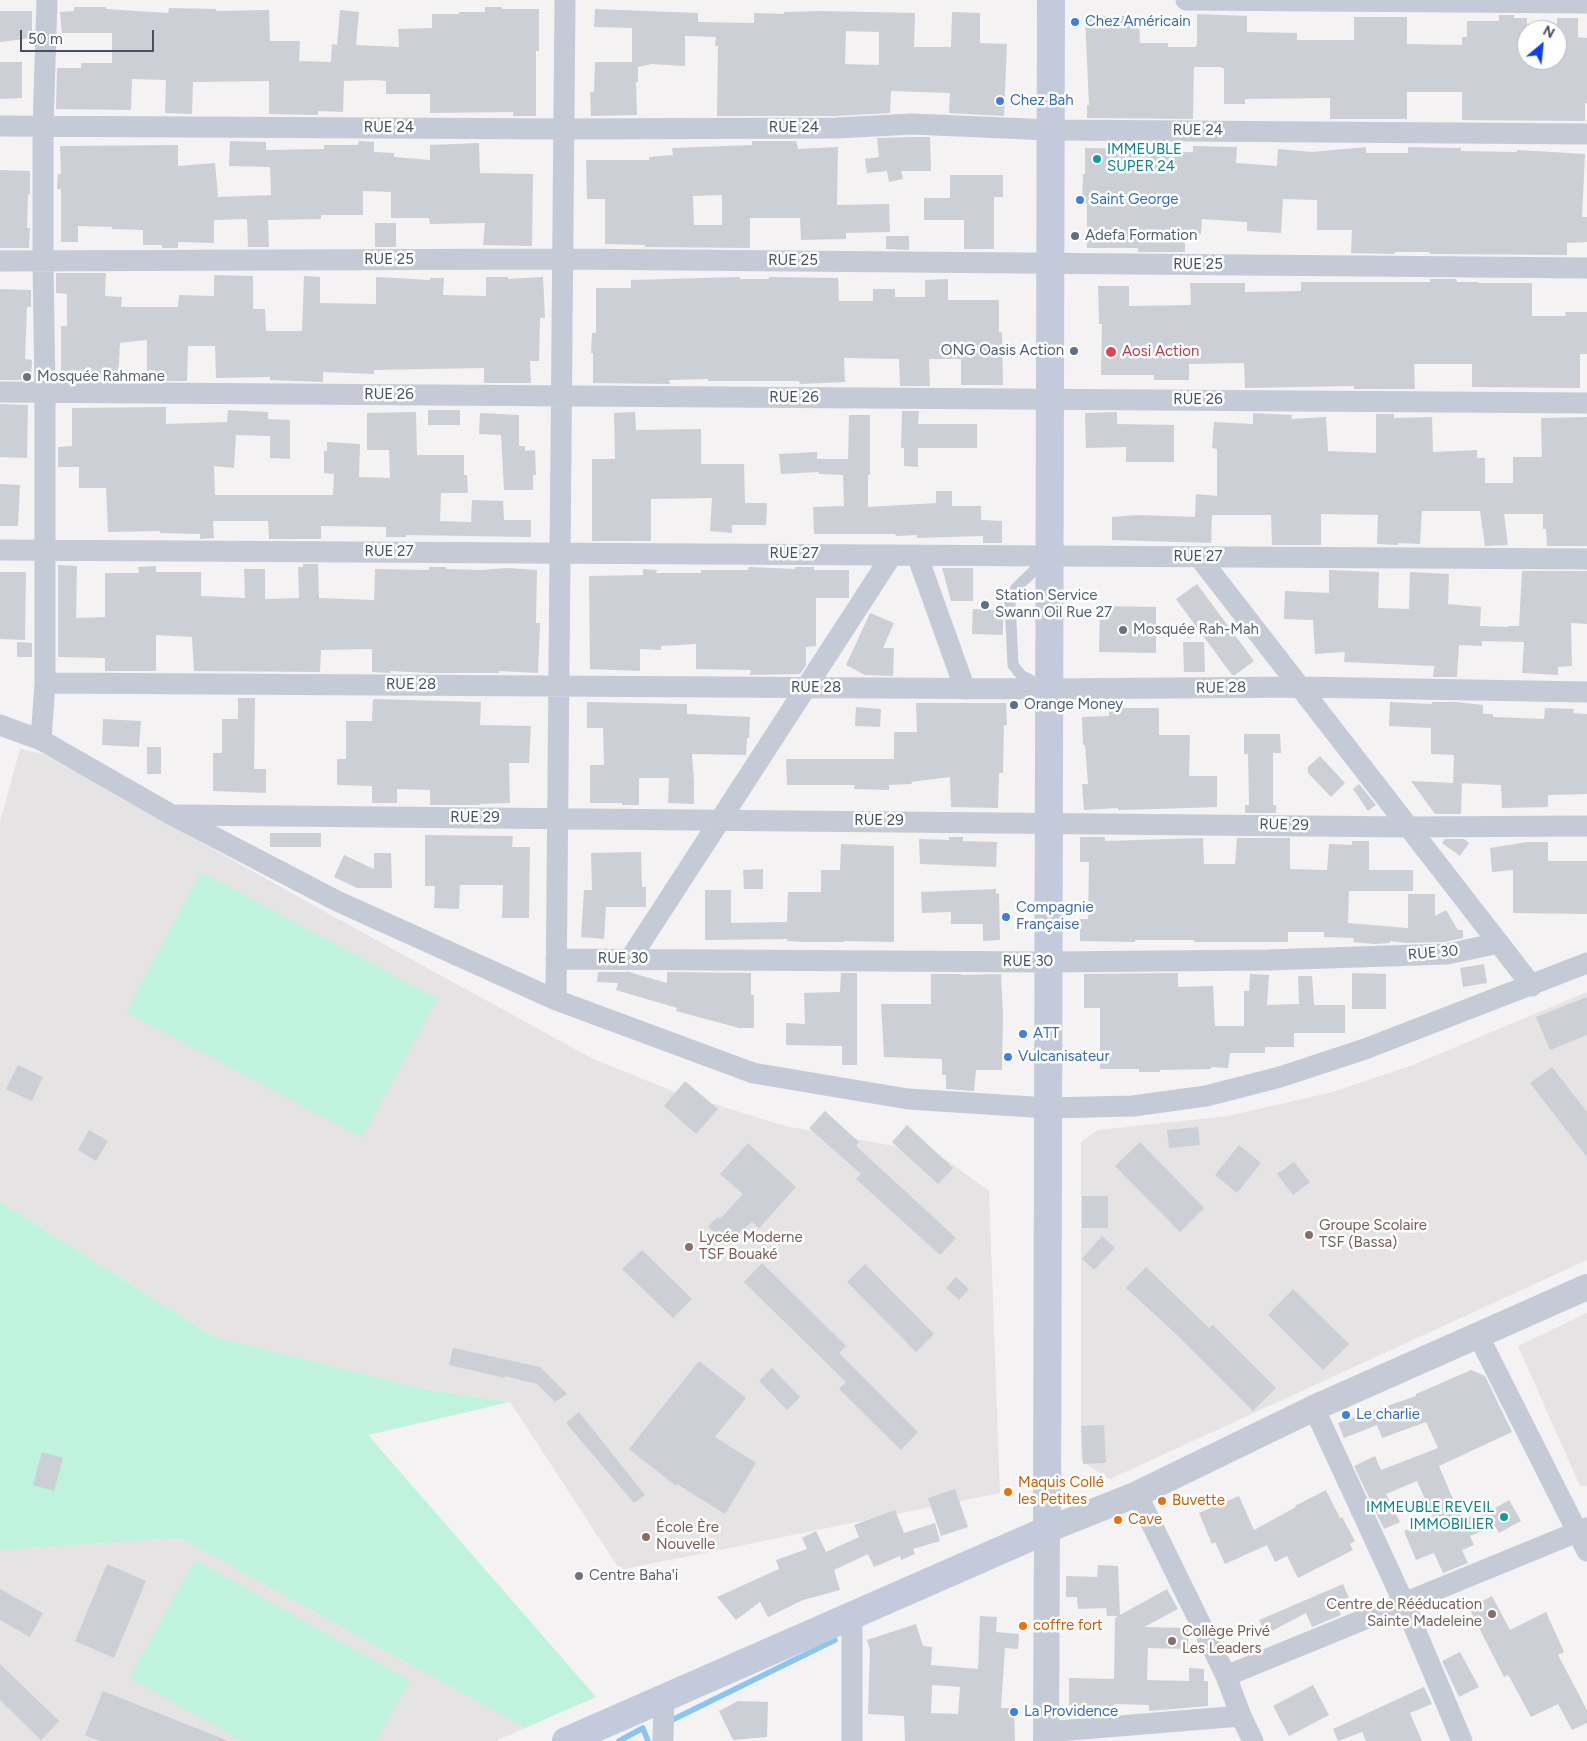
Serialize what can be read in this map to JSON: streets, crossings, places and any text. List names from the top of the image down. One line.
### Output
{"streets":{"street":["RUE 24","RUE 25","RUE 26","RUE 27","RUE 28","RUE 29","RUE 30"]},"places":["Chez Américain","Chez Bah","IMMEUBLE SUPER 24","Saint George","Adefa Formation","ONG Oasis Action","Aosi Action","Mosquée Rahmane","Station Service Swann Oil Rue 27","Mosquée Rah-Mah","Orange Money","Compagnie Française","ATT","Vulcanisateur","Groupe Scolaire TSF (Bassa)","Lycée Moderne TSF Bouaké","Le charlie","Maquis Collé les Petites","Buvette","IMMEUBLE REVEIL IMMOBILIER","Cave","École Ère Nouvelle","Centre Baha'i","Centre de Rééducation Sainte Madeleine","coffre fort","Collège Privé Les Leaders","La Providence"],"scale_bar":"50 m","north":"top right"}
